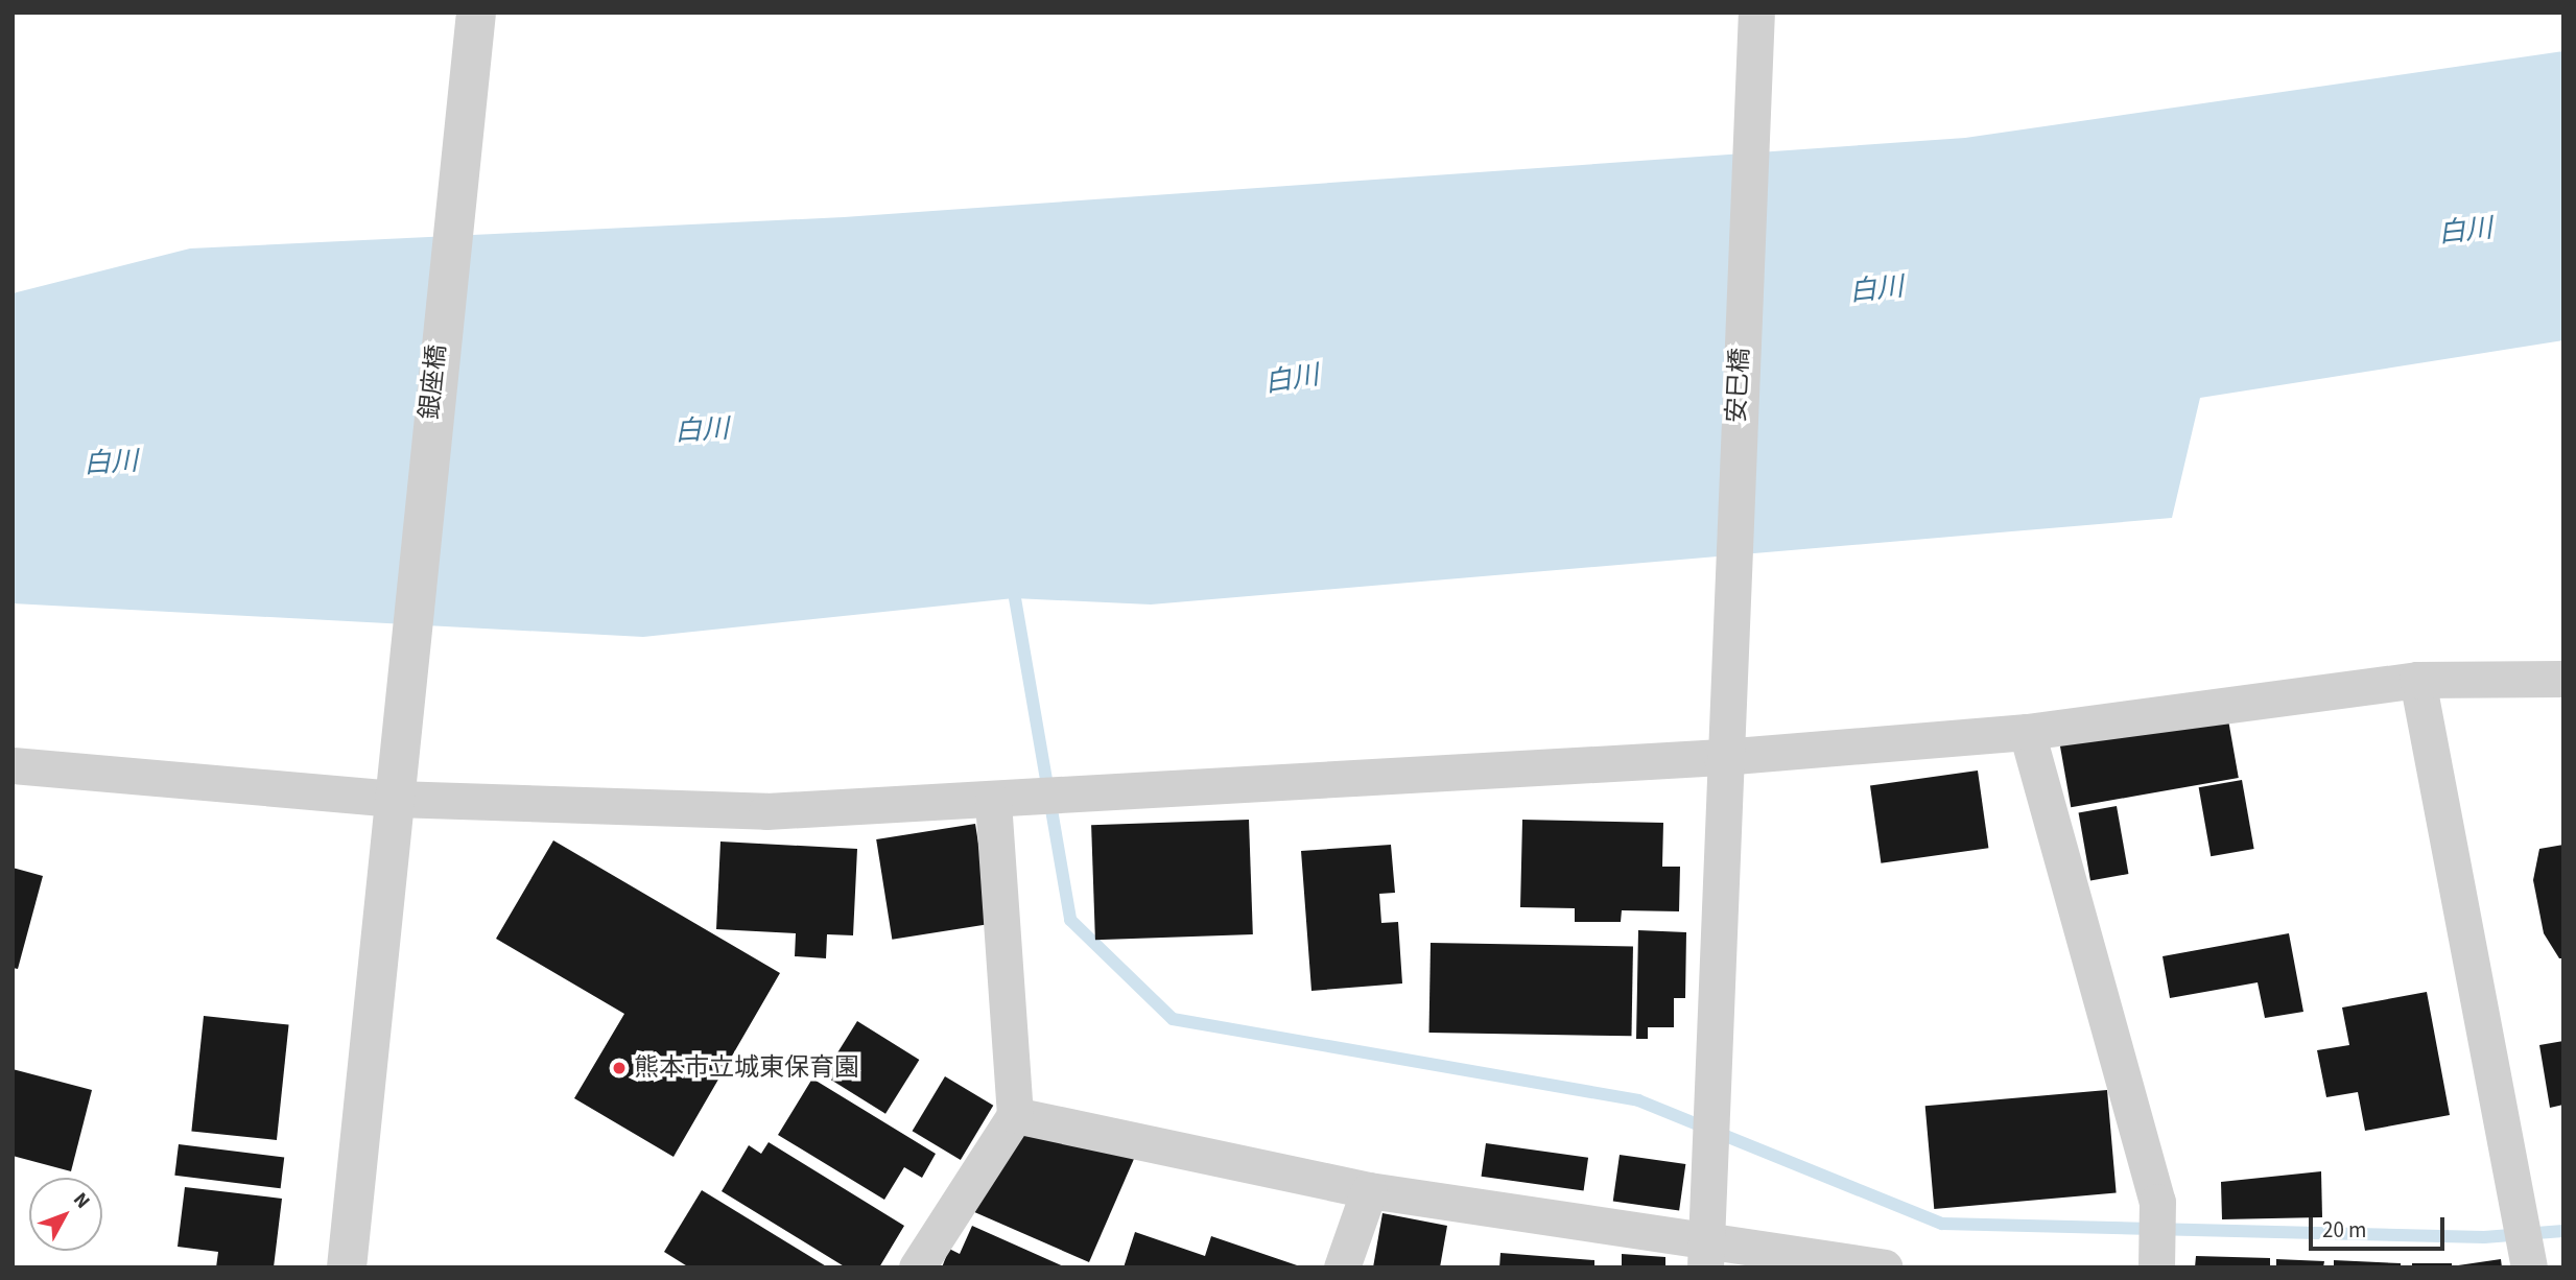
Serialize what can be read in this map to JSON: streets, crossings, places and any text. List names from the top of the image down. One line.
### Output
{"streets":{"street":["銀座橋","安巳橋"]},"water":["白川"],"places":["熊本市立城東保育園"],"scale_bar":"20 m","north":"top right"}
